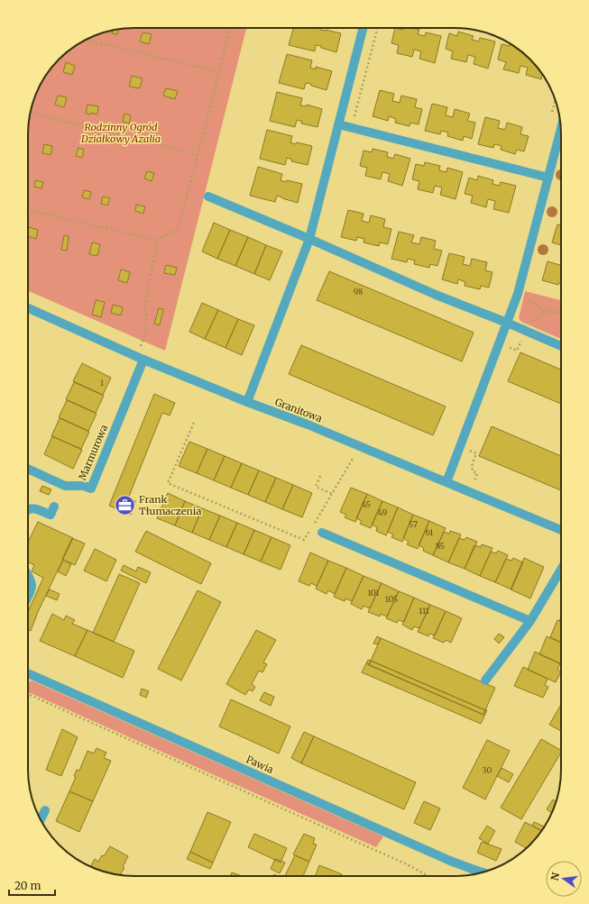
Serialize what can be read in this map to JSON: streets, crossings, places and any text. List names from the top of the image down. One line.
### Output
{"streets":{"street":["Granitowa","Marmurowa","Pawia"]},"crossings":[["Granitowa","Marmurowa"]],"parks":["Rodzinny Ogród Działkowy Azalia"],"places":{"office":["Frank Tłumaczenia"]},"house_numbers":["98","1","45","49","57","61","85","101","105","111","30"],"scale_bar":"20 m","north":"left"}
